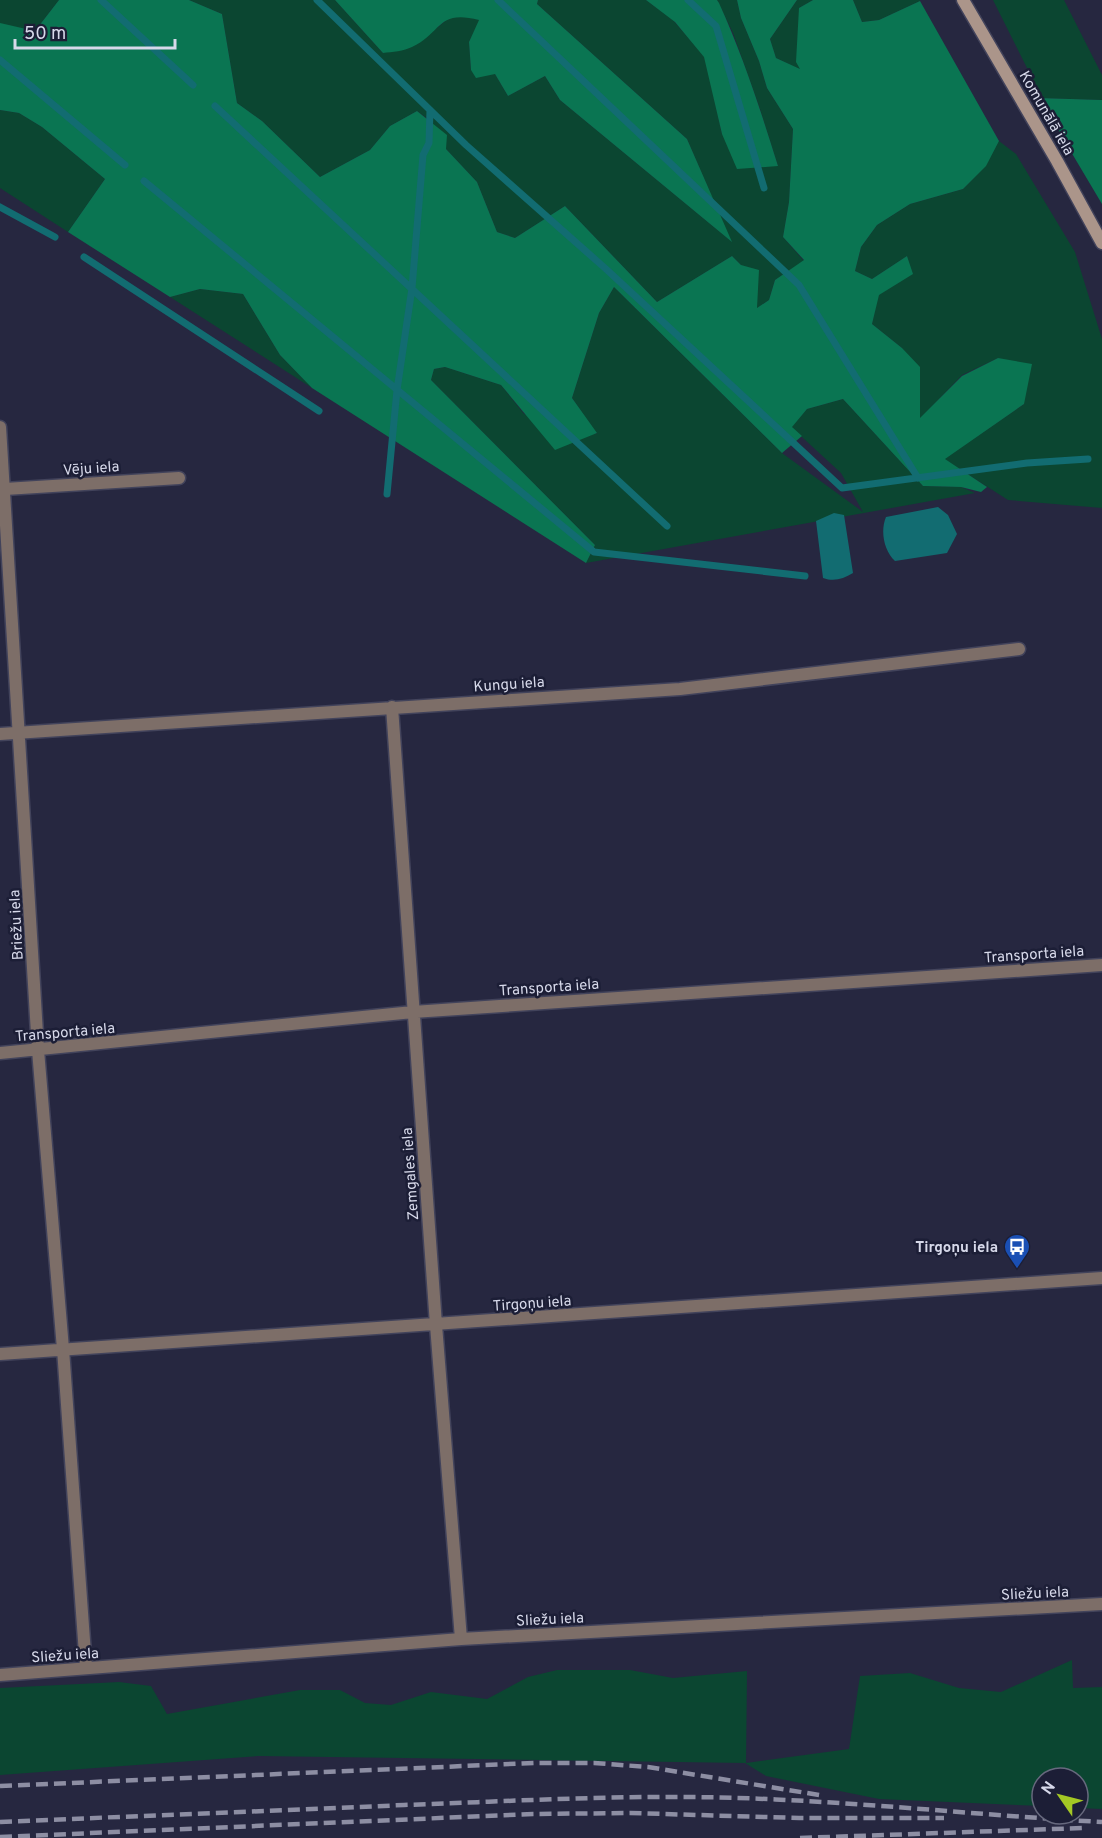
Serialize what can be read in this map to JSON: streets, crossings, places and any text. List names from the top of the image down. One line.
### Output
{"streets":{"street":["Komunālā iela","Vēju iela","Kungu iela","Briežu iela","Transporta iela","Zemgales iela","Tirgoņu iela","Sliežu iela"]},"crossings":[["Vēju iela","Briežu iela"],["Kungu iela","Briežu iela"],["Kungu iela","Zemgales iela"],["Briežu iela","Transporta iela"],["Briežu iela","Tirgoņu iela"],["Briežu iela","Sliežu iela"],["Transporta iela","Zemgales iela"],["Zemgales iela","Tirgoņu iela"],["Zemgales iela","Sliežu iela"]],"places":{"bus stop":["Tirgoņu iela"]},"scale_bar":"50 m","north":"top left"}
